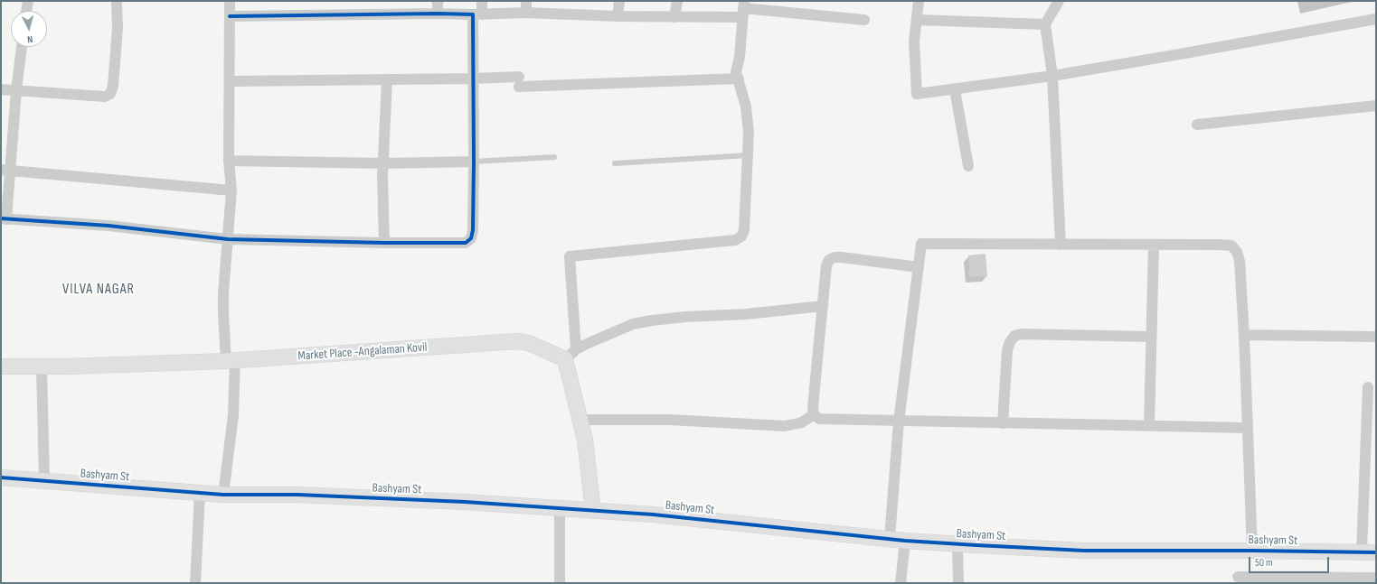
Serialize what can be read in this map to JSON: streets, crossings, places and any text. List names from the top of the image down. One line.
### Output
{"streets":{"street":["Market Place -Angalaman Kovil","Bashyam St"]},"districts":["VILVA NAGAR"],"scale_bar":"50 m","north":"bottom"}
